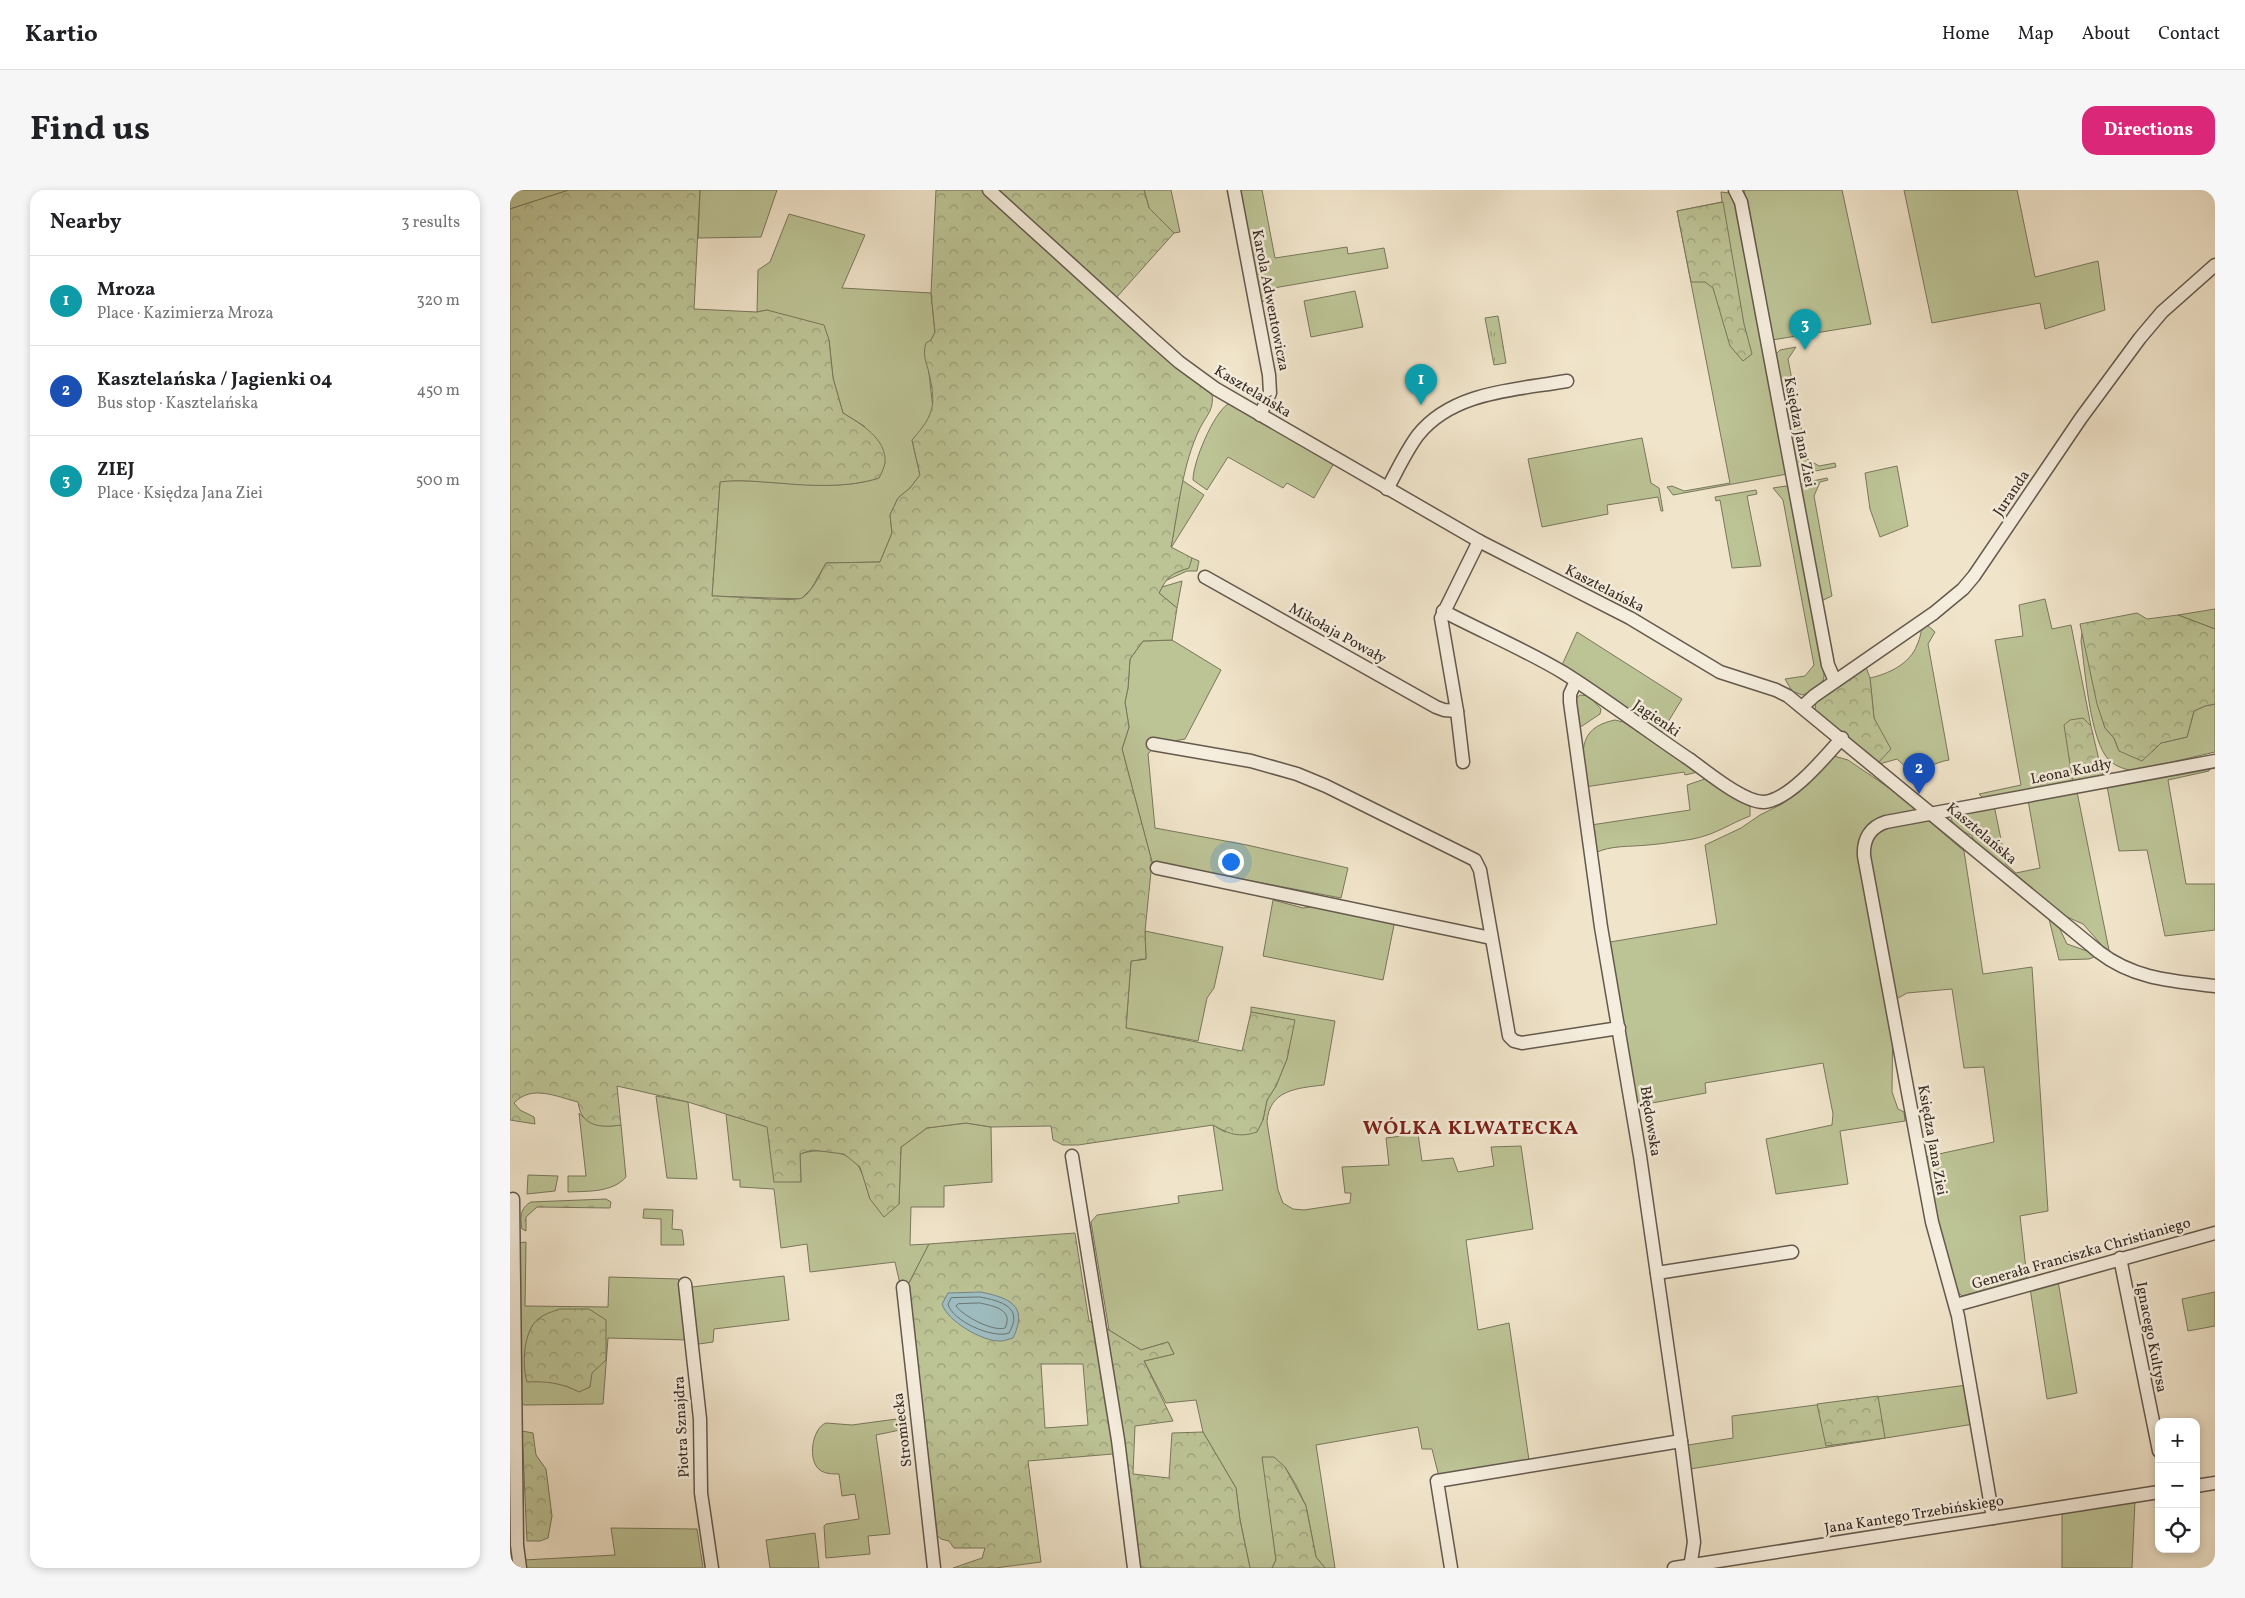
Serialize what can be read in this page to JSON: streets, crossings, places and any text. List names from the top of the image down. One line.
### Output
{"streets":{"street":["Karola Adwentowicza","Kasztelańska","Księdza Jana Ziei","Juranda","Mikołaja Powały","Jagienki","Leona Kudły","Błędowska","Generała Franciszka Christianiego","Ignacego Kultysa","Piotra Sznajdra","Stromiecka","Jana Kantego Trzebińskiego"]},"crossings":[["Karola Adwentowicza","Kasztelańska"],["Kasztelańska","Księdza Jana Ziei"],["Kasztelańska","Juranda"],["Kasztelańska","Jagienki"],["Kasztelańska","Leona Kudły"],["Księdza Jana Ziei","Juranda"],["Księdza Jana Ziei","Leona Kudły"],["Księdza Jana Ziei","Generała Franciszka Christianiego"],["Księdza Jana Ziei","Jana Kantego Trzebińskiego"],["Jagienki","Błędowska"],["Błędowska","Jana Kantego Trzebińskiego"],["Generała Franciszka Christianiego","Ignacego Kultysa"]],"districts":["WÓLKA KLWATECKA"],"page":{"header":"Kartio","nav":["Home","Map","About","Contact"],"title":"Find us","buttons":"Directions","heading":["Nearby","3 results"],"list":[{"mark":"1","name":"Mroza","note":"Place · Kazimierza Mroza","value":"320 m"},{"mark":"2","name":"Kasztelańska / Jagienki 04","note":"Bus stop · Kasztelańska","value":"450 m"},{"mark":"3","name":"ZIEJ","note":"Place · Księdza Jana Ziei","value":"500 m"}],"pins":["3","1","2"],"map_buttons":["+","−"]}}
